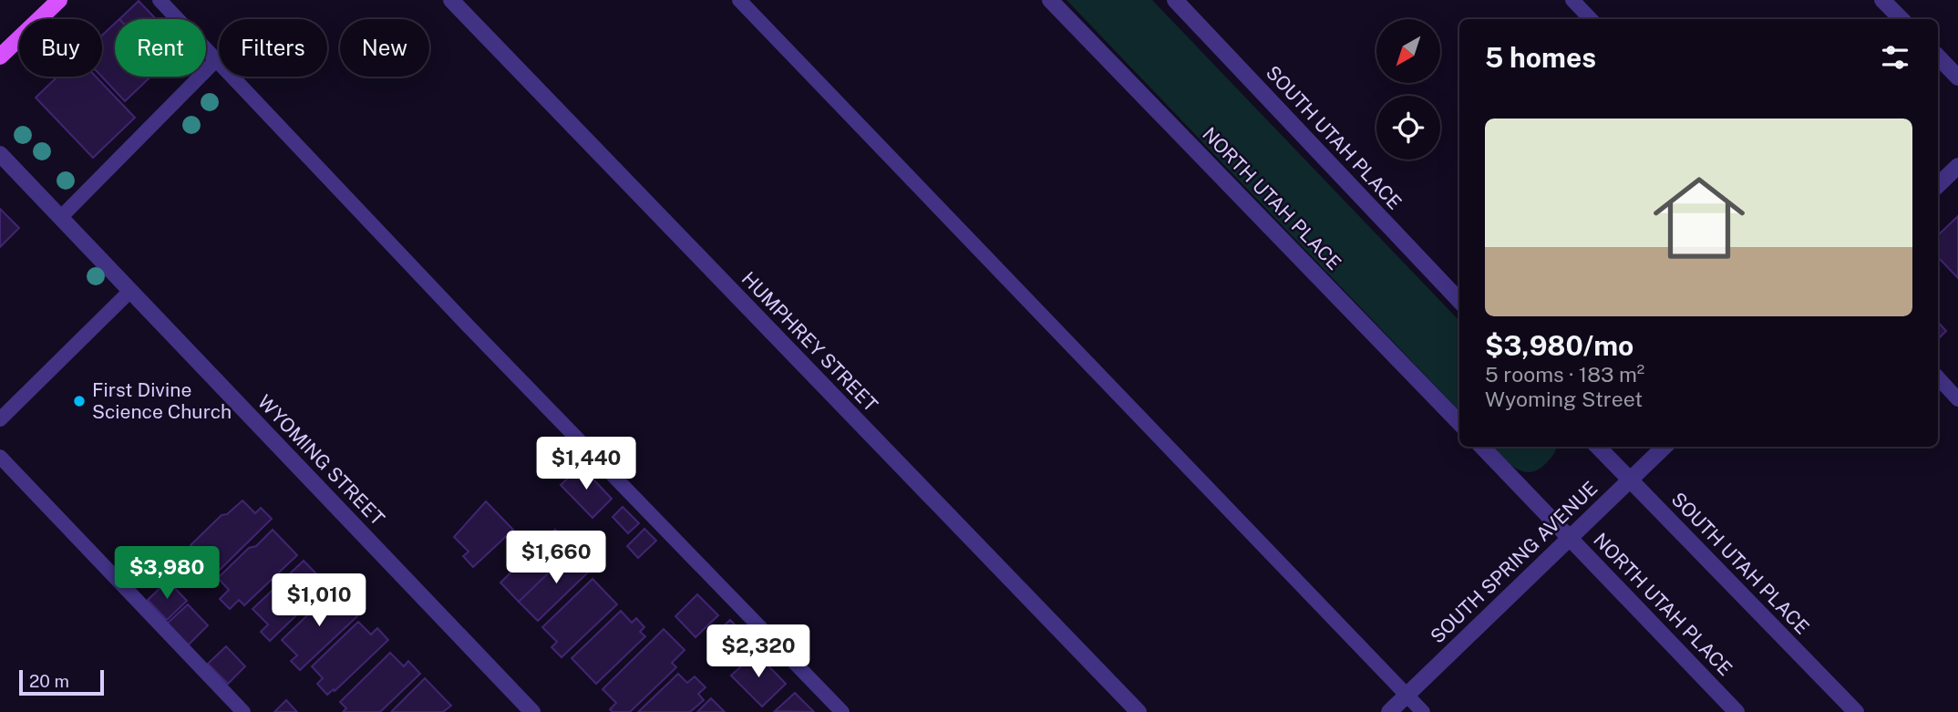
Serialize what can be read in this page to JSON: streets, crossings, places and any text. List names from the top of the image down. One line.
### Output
{"streets":{"street":["SOUTH UTAH PLACE","NORTH UTAH PLACE","HUMPHREY STREET","WYOMING STREET","SOUTH SPRING AVENUE"]},"crossings":[["SOUTH UTAH PLACE","SOUTH SPRING AVENUE"],["NORTH UTAH PLACE","SOUTH SPRING AVENUE"]],"places":["First Divine Science Church"],"scale_bar":"20 m","north":"bottom left","page":{"chip":["Buy","Rent","Filters","New"],"heading":"5 homes","list":[{"name":"$3,980/mo","note":"5 rooms · 183 m² · Wyoming Street"}],"price":["$1,440","$1,660","$3,980","$1,010","$2,320"],"scale":"20 m"}}
